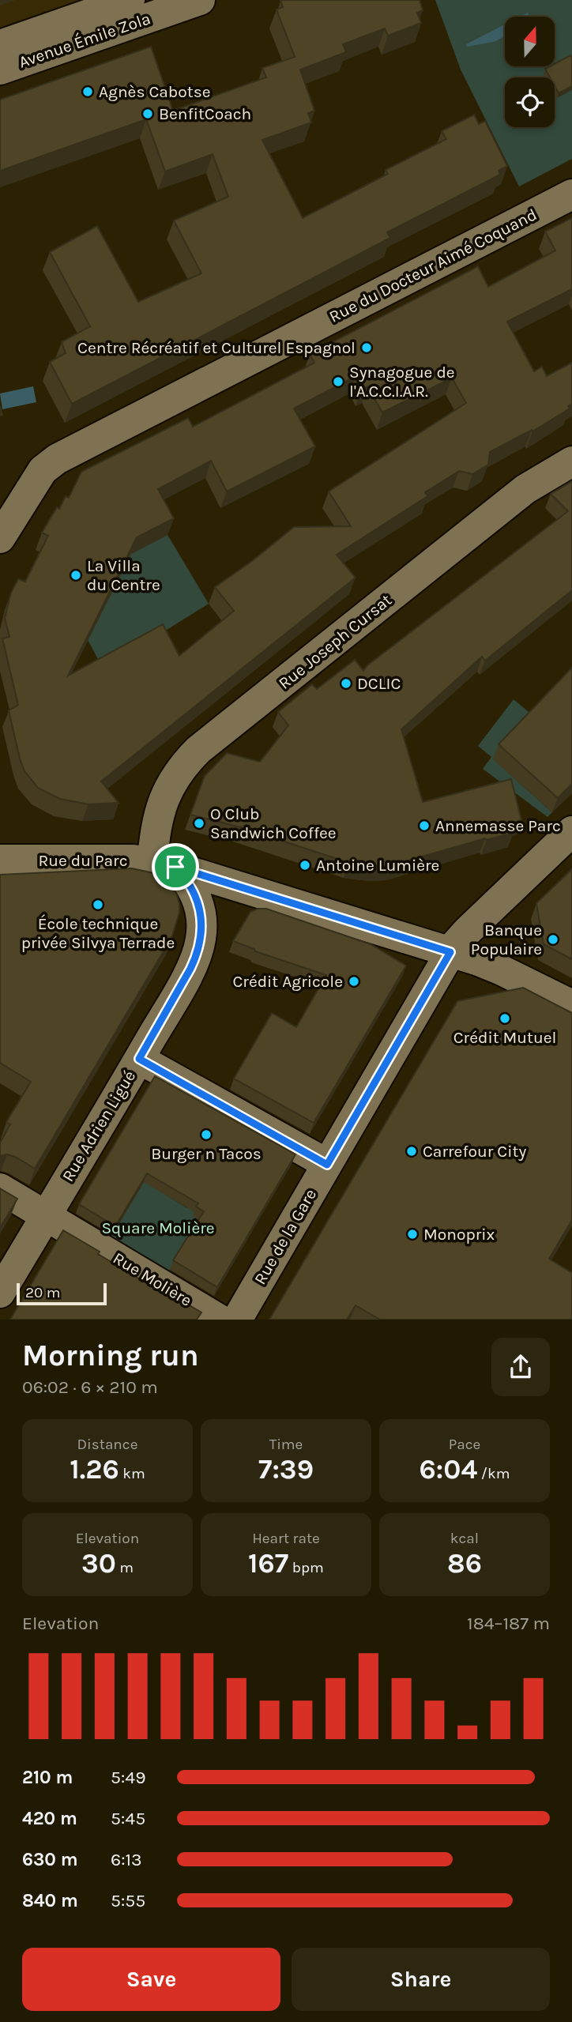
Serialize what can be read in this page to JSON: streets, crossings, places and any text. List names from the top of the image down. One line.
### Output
{"streets":{"street":["Avenue Émile Zola","Rue du Docteur Aimé Coquand","Rue Joseph Cursat","Rue du Parc","Rue Adrien Ligué","Rue de la Gare","Rue Molière"]},"crossings":[["Rue Joseph Cursat","Rue du Parc"],["Rue Joseph Cursat","Rue Adrien Ligué"],["Rue du Parc","Rue Adrien Ligué"],["Rue du Parc","Rue de la Gare"],["Rue Adrien Ligué","Rue Molière"]],"parks":["Square Molière"],"places":["Agnès Cabotse","BenfitCoach","Centre Récréatif et Culturel Espagnol","Synagogue de l'A.C.C.I.A.R.","La Villa du Centre","DCLIC","O Club Sandwich Coffee","Annemasse Parc","Antoine Lumière","École technique privée Silvya Terrade","Banque Populaire","Crédit Agricole","Crédit Mutuel","Burger n Tacos","Carrefour City","Monoprix"],"scale_bar":"20 m","north":"top","page":{"scale":"20 m","heading":["Morning run","06:02 · 6 × 210 m"],"stats":[["Distance","1.26 km"],["Time","7:39"],["Pace","6:04 /km"],["Elevation","30 m"],["Heart rate","167 bpm"],["kcal","86"]],"chart":["Elevation","184–187 m"],"list":[{"name":"210 m","note":"5:49"},{"name":"420 m","note":"5:45"},{"name":"630 m","note":"6:13"},{"name":"840 m","note":"5:55"}],"buttons":["Save","Share"]}}
